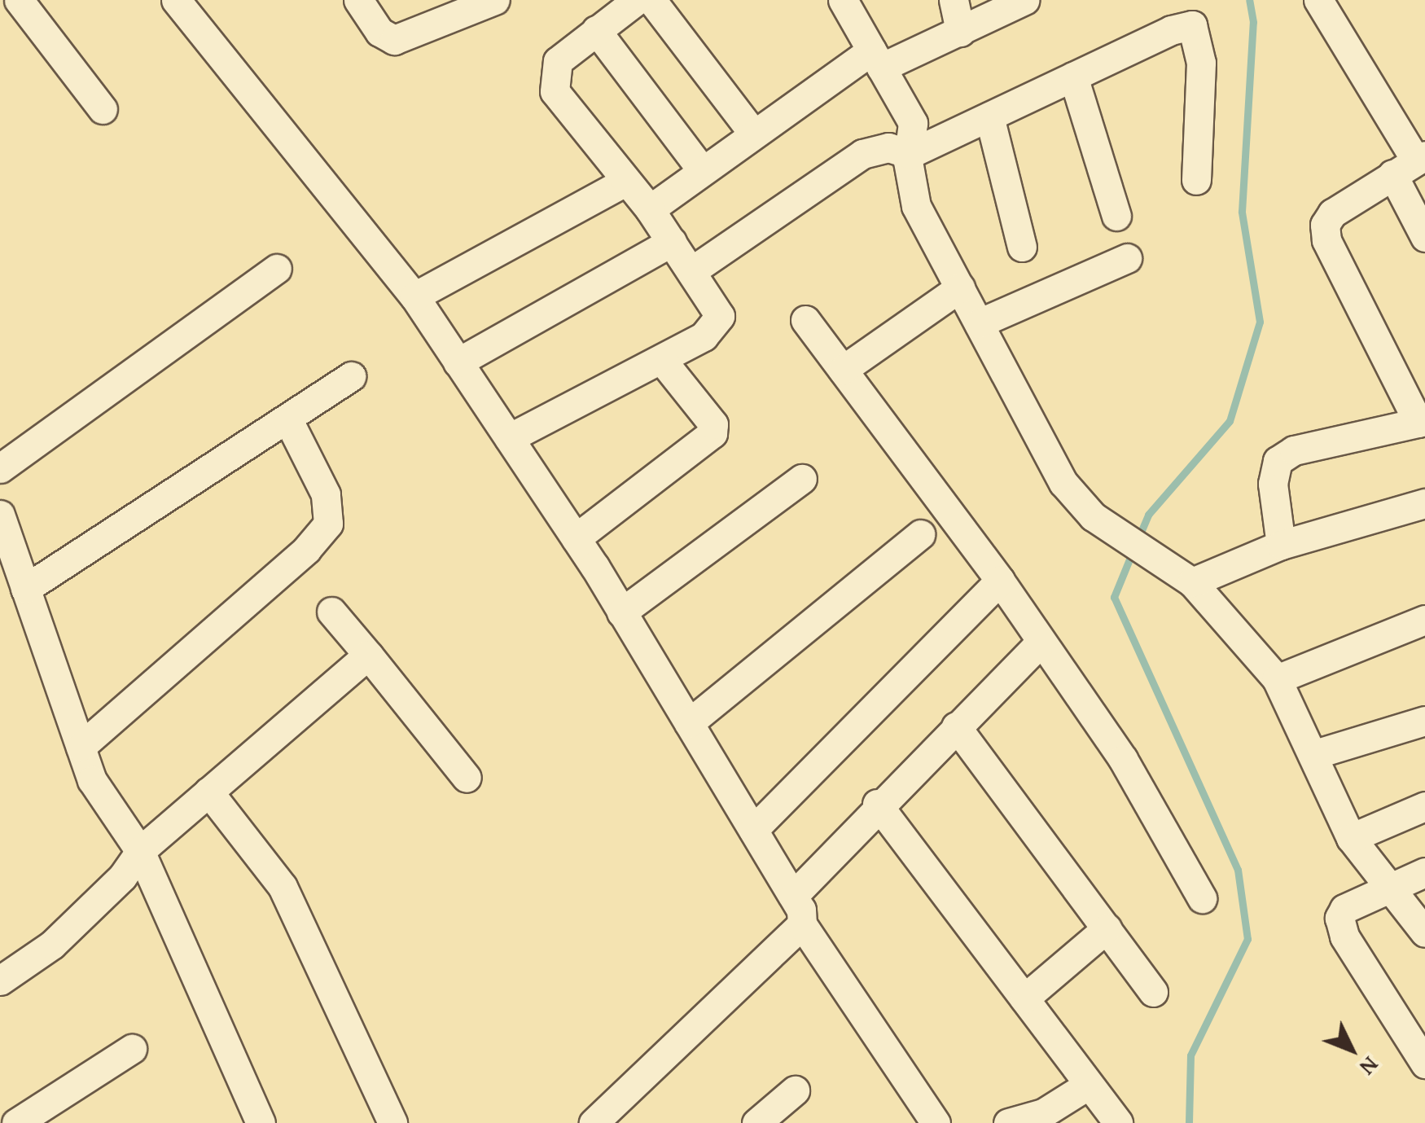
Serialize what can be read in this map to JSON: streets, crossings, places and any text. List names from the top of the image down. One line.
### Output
{"north":"bottom right"}
